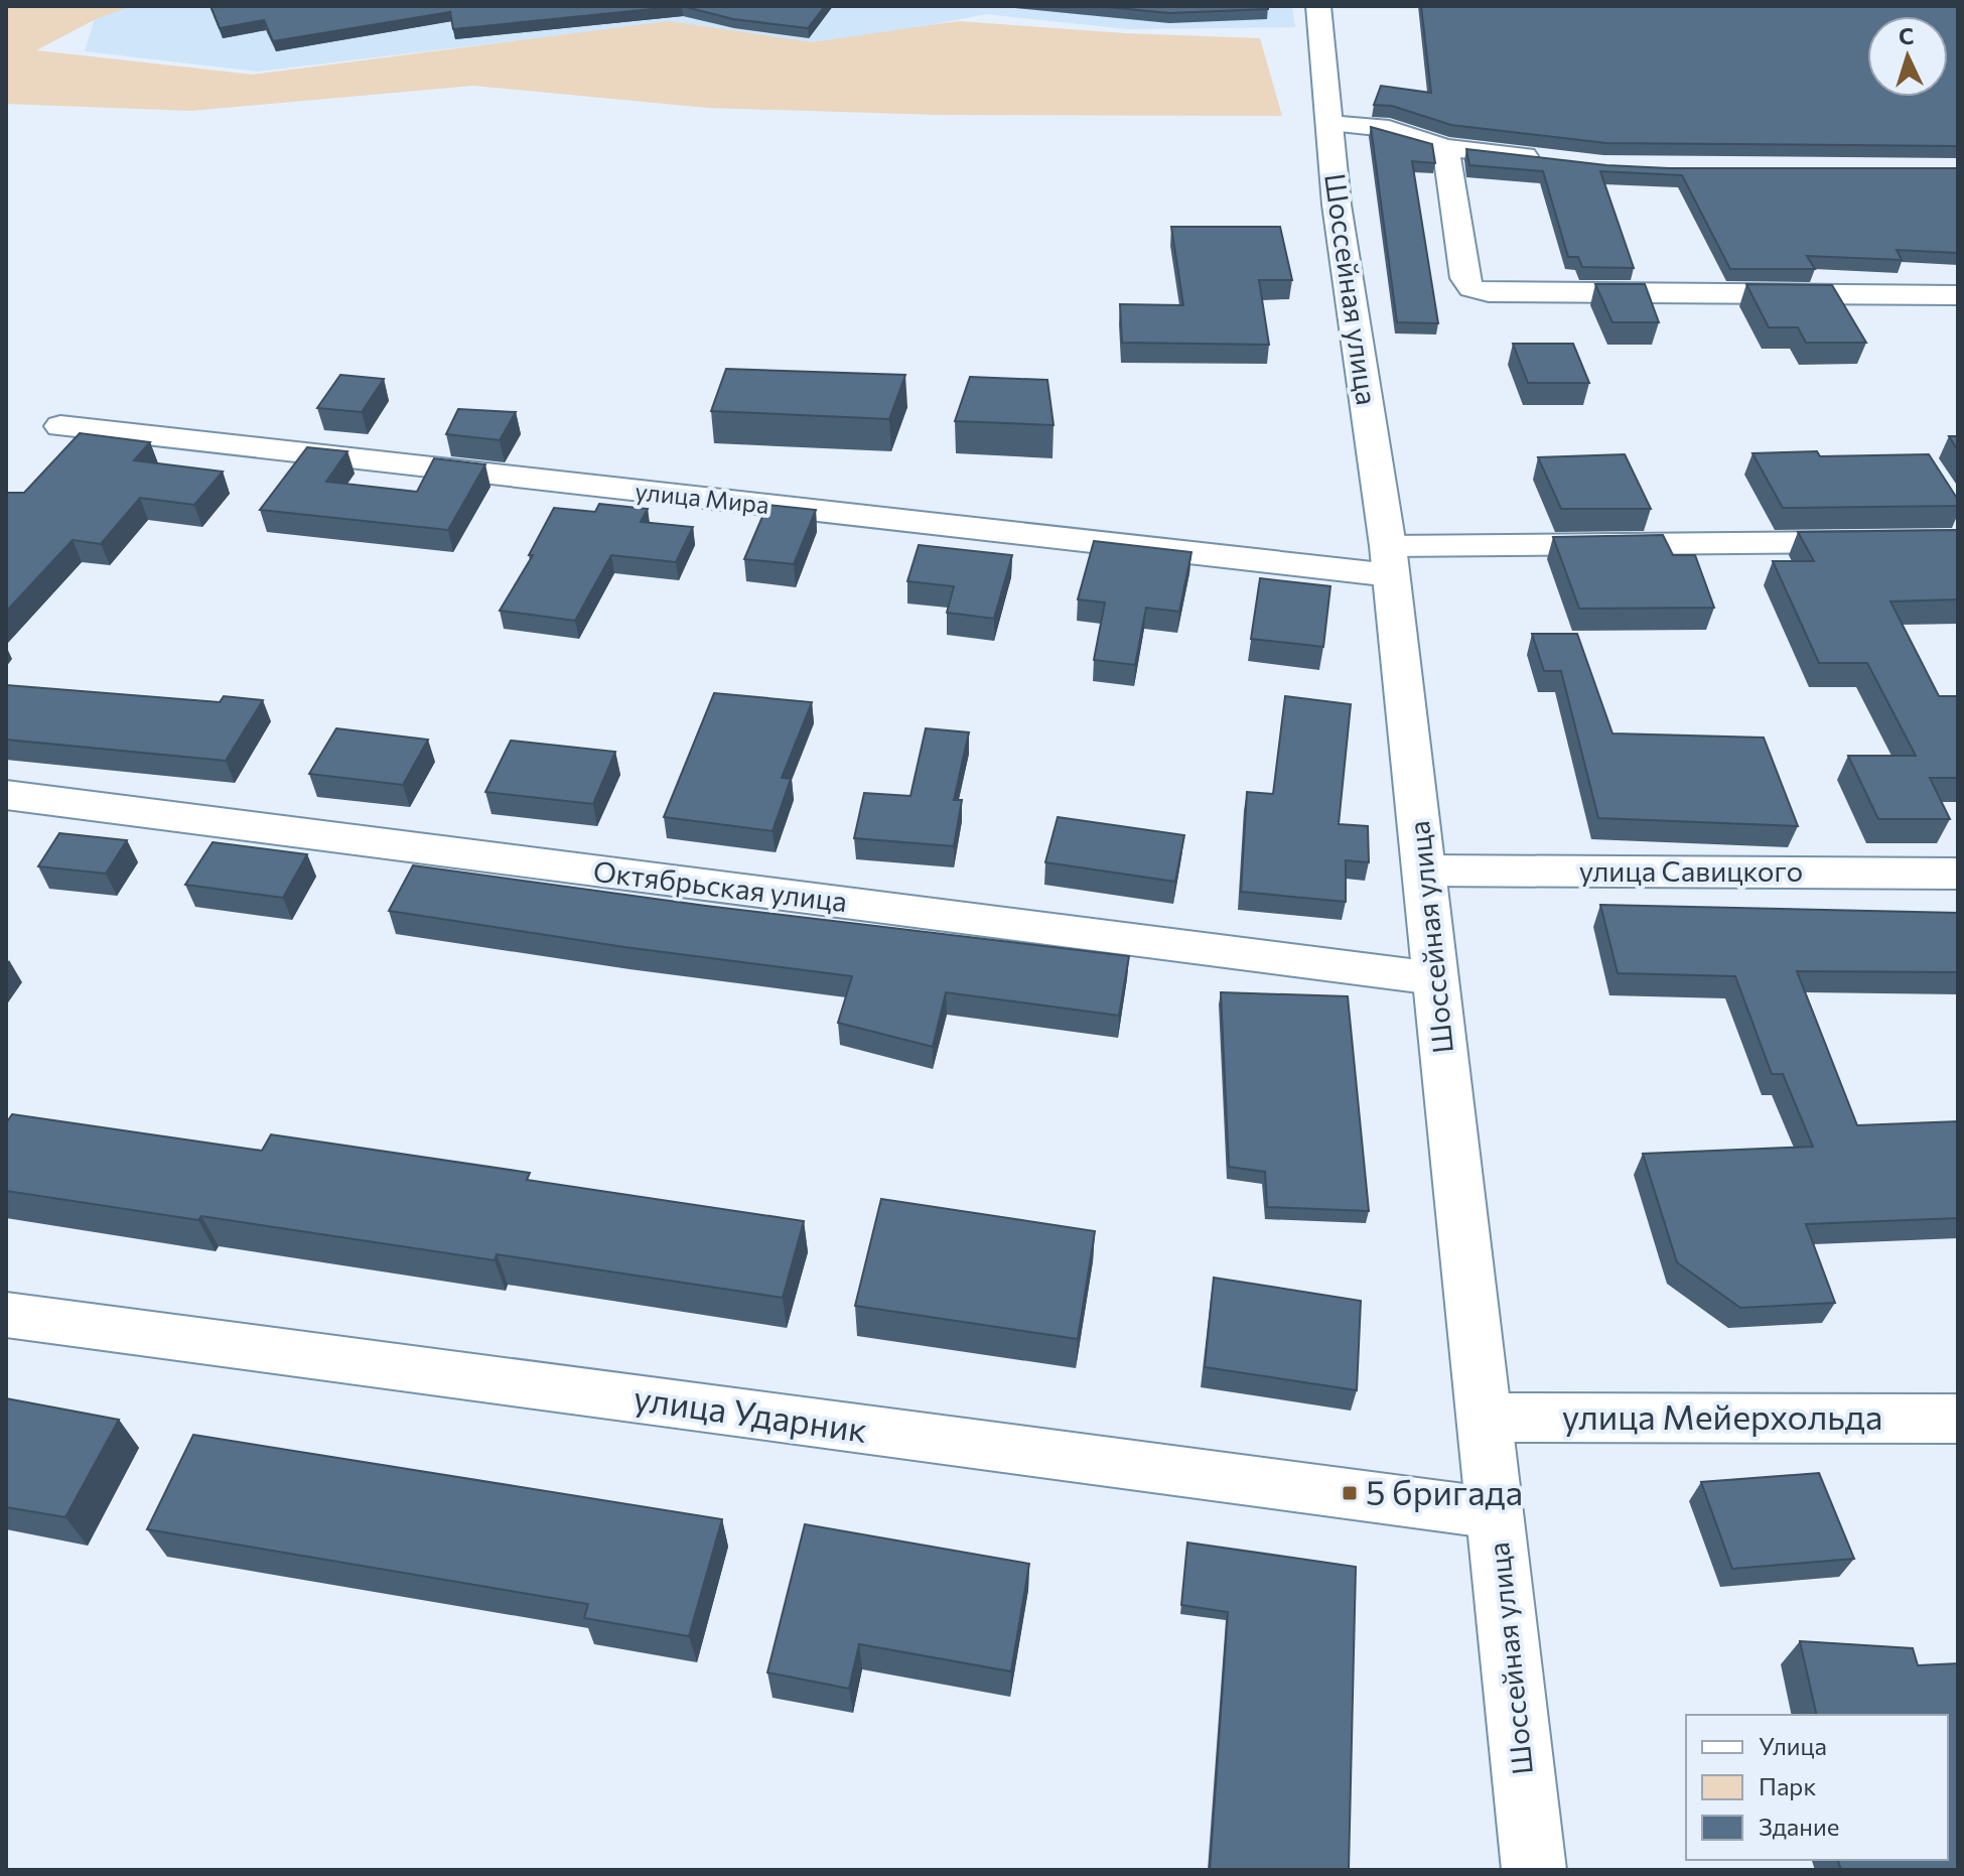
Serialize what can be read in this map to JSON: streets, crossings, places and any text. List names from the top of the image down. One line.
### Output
{"streets":{"street":["Шоссейная улица","улица Мира","улица Савицкого","Октябрьская улица","улица Ударник","улица Мейерхольда"]},"crossings":[["Шоссейная улица","улица Мира"],["Шоссейная улица","улица Савицкого"],["Шоссейная улица","Октябрьская улица"],["Шоссейная улица","улица Ударник"],["Шоссейная улица","улица Мейерхольда"]],"places":{"transit":["5 бригада"]},"legend":["Улица","Парк","Здание"],"north":"top"}
